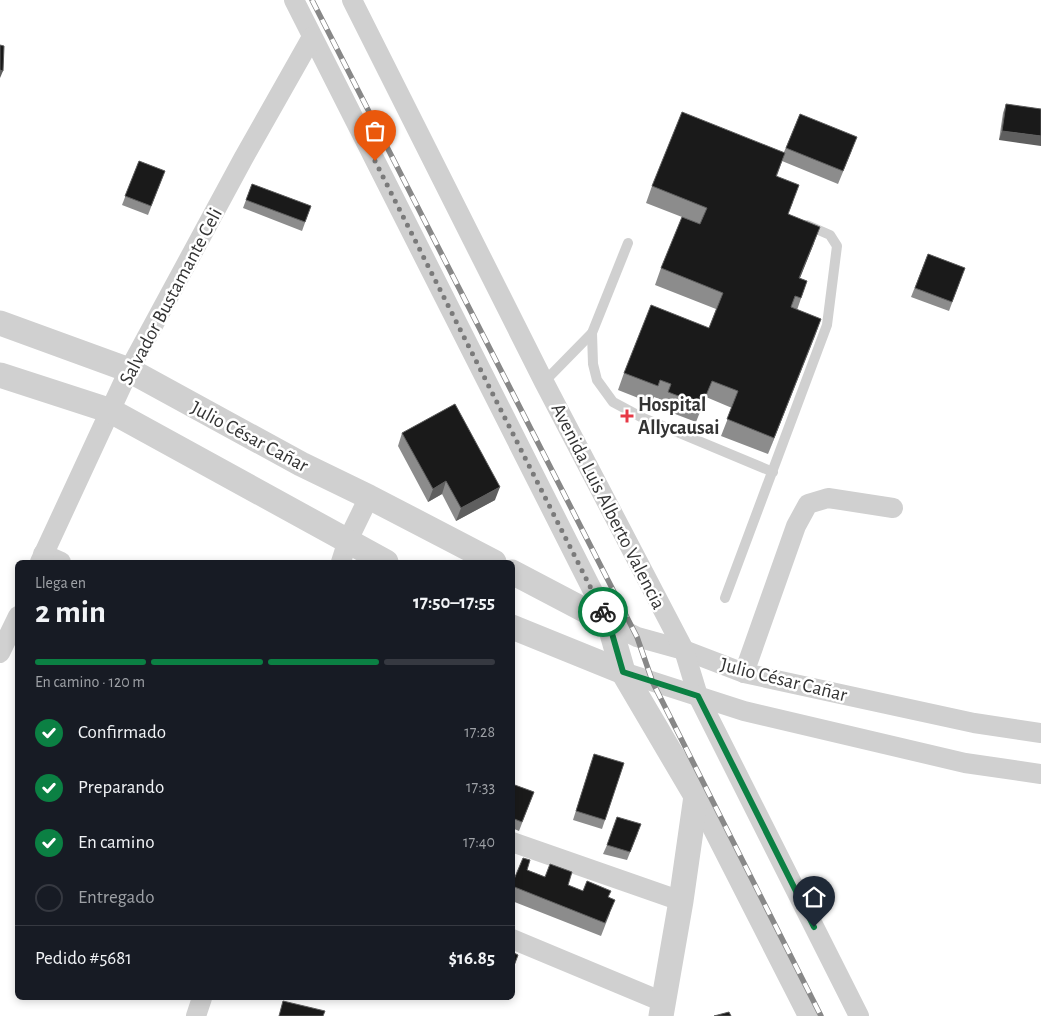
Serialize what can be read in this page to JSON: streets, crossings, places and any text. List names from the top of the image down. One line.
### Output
{"streets":{"street":["Salvador Bustamante Celi","Julio César Cañar","Avenida Luis Alberto Valencia"]},"crossings":[["Salvador Bustamante Celi","Julio César Cañar"],["Julio César Cañar","Avenida Luis Alberto Valencia"]],"places":{"health":["Hospital Allycausai"]},"page":{"heading":["2 min","Llega en","17:50–17:55"],"panel":["Pedido #5681","$16.85"],"bar":"En camino · 120 m","list":[["Confirmado","17:28"],["Preparando","17:33"],["En camino","17:40"],"Entregado"]}}
